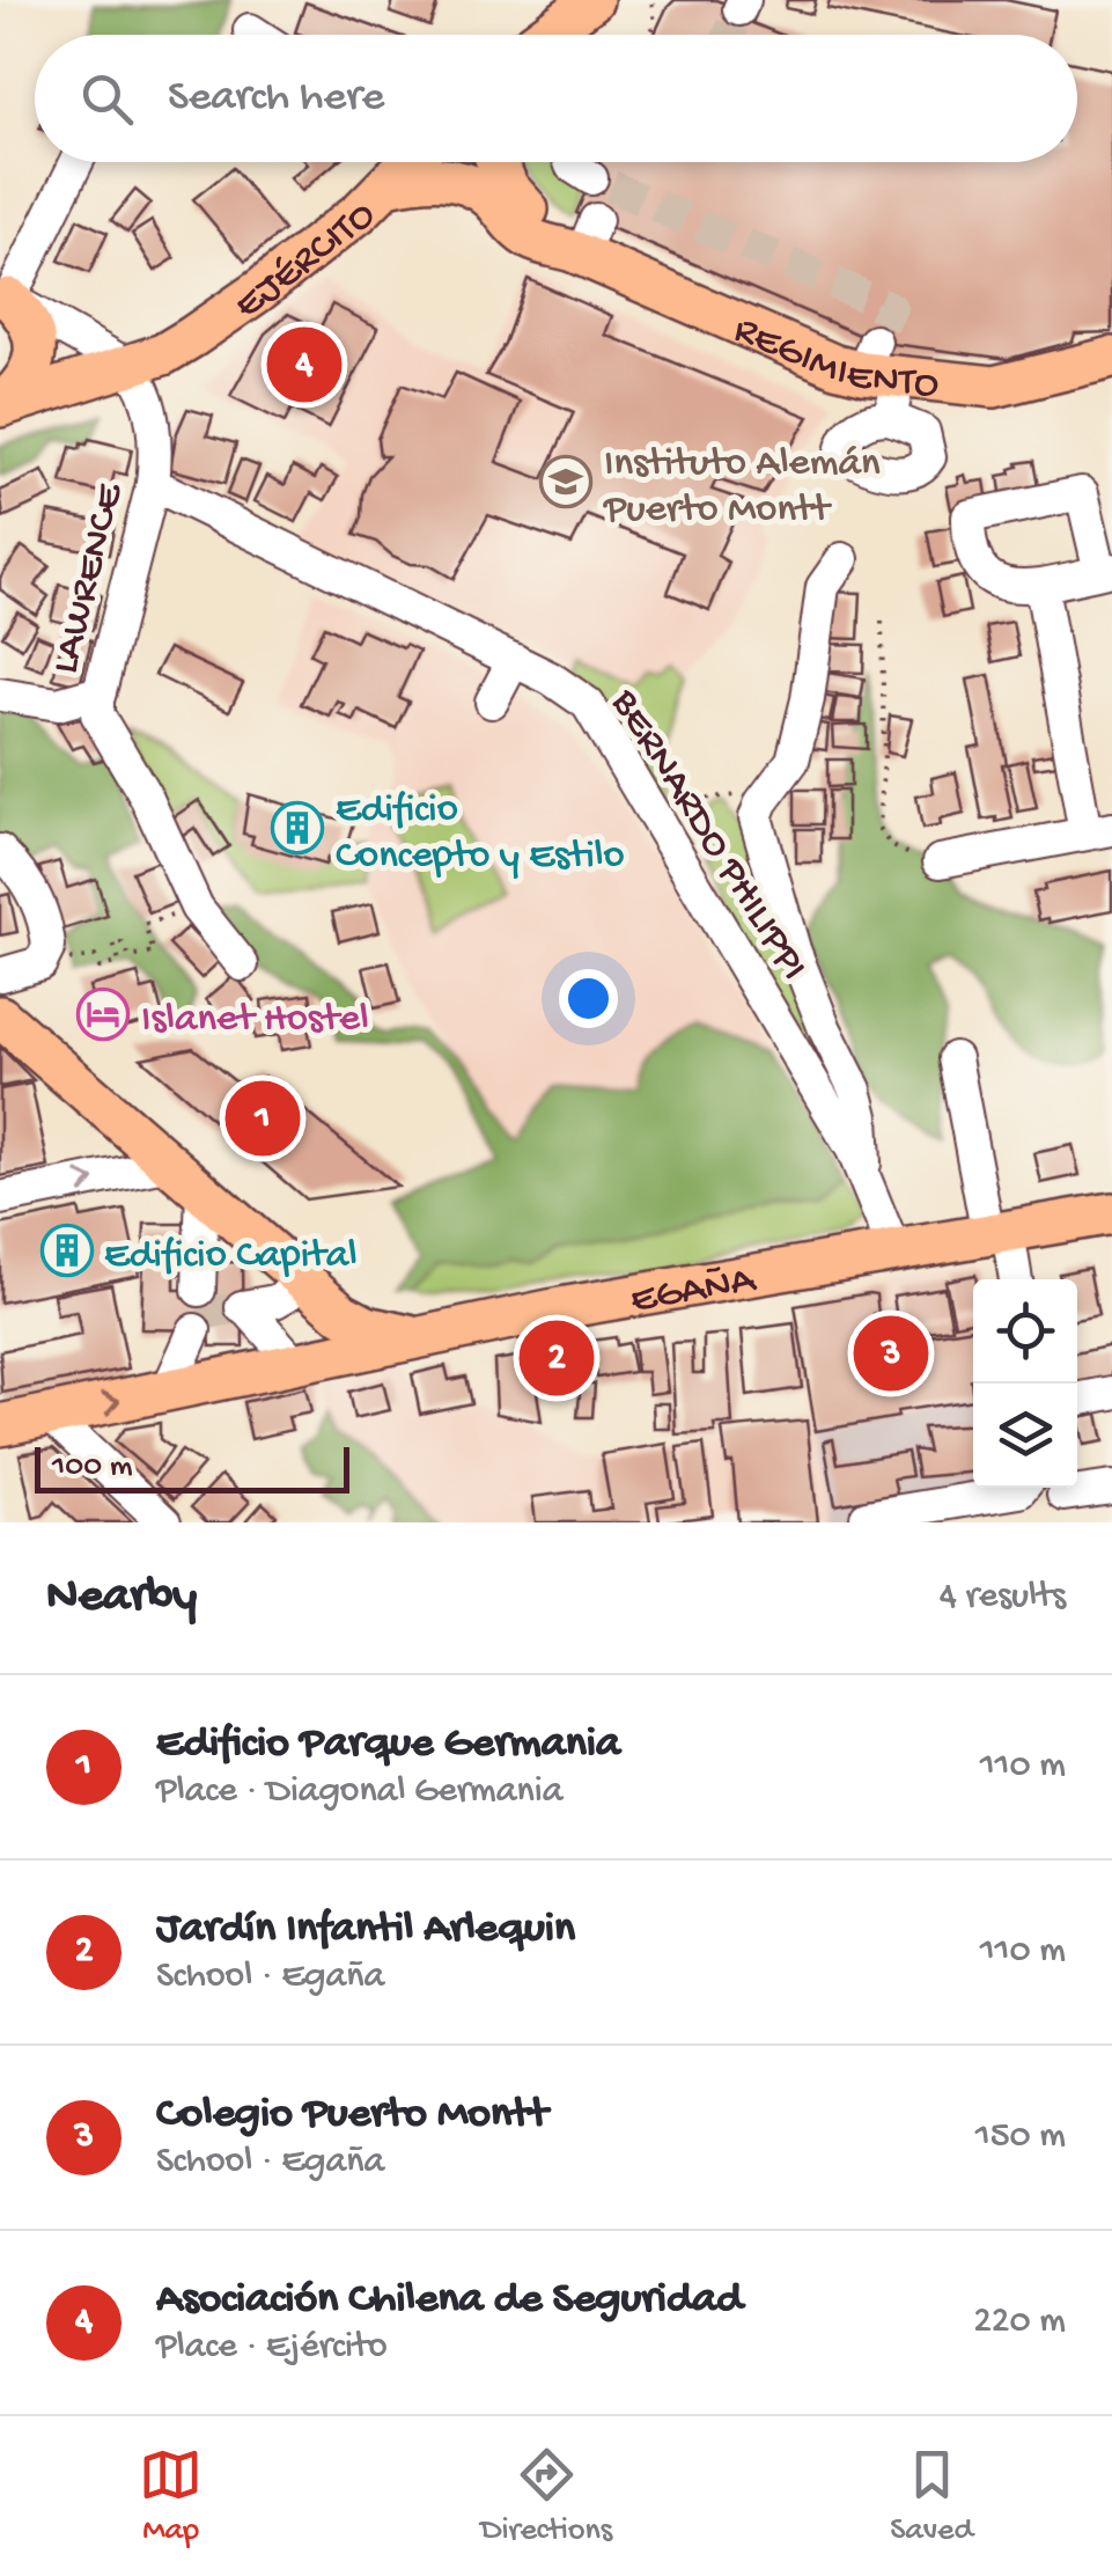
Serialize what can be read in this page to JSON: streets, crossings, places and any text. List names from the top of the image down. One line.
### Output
{"streets":{"main road":["EJÉRCITO","REGIMIENTO","EGAÑA"],"street":["LAWRENCE","BERNARDO PHILIPPI"]},"crossings":[["EJÉRCITO","REGIMIENTO"],["EJÉRCITO","LAWRENCE"],["LAWRENCE","BERNARDO PHILIPPI"],["BERNARDO PHILIPPI","EGAÑA"]],"places":{"school or university":["Instituto Alemán Puerto Montt"],"building":["Edificio Concepto y Estilo","Edificio Capital"],"hotel":["Islanet Hostel"]},"scale_bar":"100 m","page":{"search":"Search here","pins":["4","1","3","2"],"scale":"100 m","heading":["Nearby","4 results"],"list":[{"mark":"1","name":"Edificio Parque Germania","note":"Place · Diagonal Germania","value":"110 m"},{"mark":"2","name":"Jardín Infantil Arlequin","note":"School · Egaña","value":"110 m"},{"mark":"3","name":"Colegio Puerto Montt","note":"School · Egaña","value":"150 m"},{"mark":"4","name":"Asociación Chilena de Seguridad","note":"Place · Ejército","value":"220 m"}],"nav":["Map","Directions","Saved"]}}
